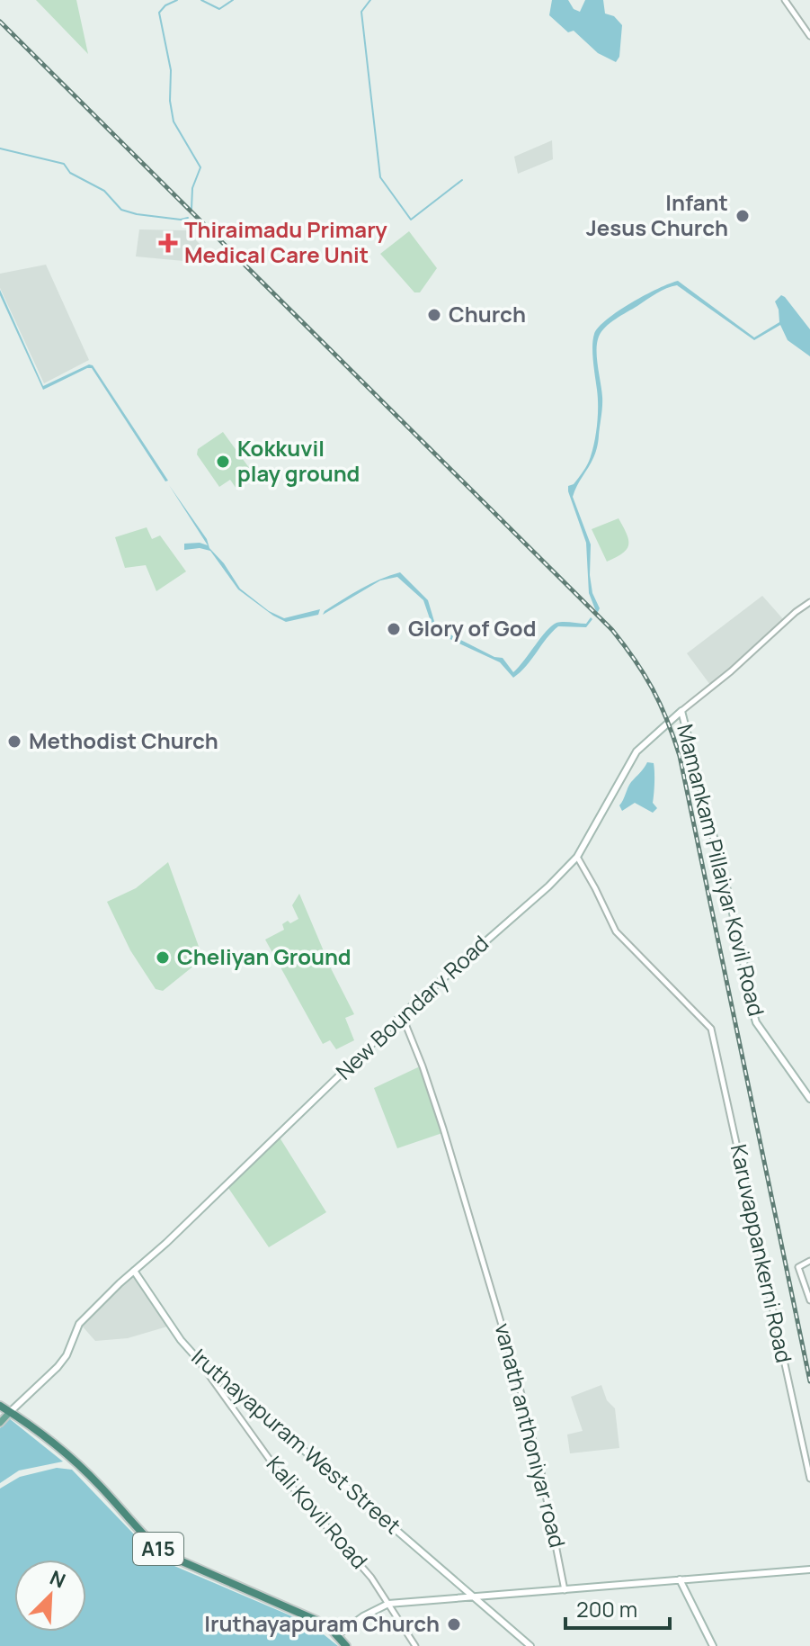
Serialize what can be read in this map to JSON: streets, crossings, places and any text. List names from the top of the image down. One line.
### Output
{"streets":{"highway":["A15"],"main road":["Mamankam Pillaiyar Kovil Road","New Boundary Road","Iruthayapuram West Street"],"street":["Karuvappankerni Road","vanath anthoniyar road","Kali Kovil Road"]},"crossings":[["Mamankam Pillaiyar Kovil Road","New Boundary Road"],["New Boundary Road","Karuvappankerni Road"],["New Boundary Road","vanath anthoniyar road"],["New Boundary Road","Iruthayapuram West Street"],["New Boundary Road","A15"],["Iruthayapuram West Street","Kali Kovil Road"]],"places":{"other":["Infant Jesus Church","Church","Kokkuvil play ground","Glory of God","Methodist Church","Cheliyan Ground","Iruthayapuram Church"],"health":["Thiraimadu Primary Medical Care Unit"]},"scale_bar":"200 m","north":"top right"}
